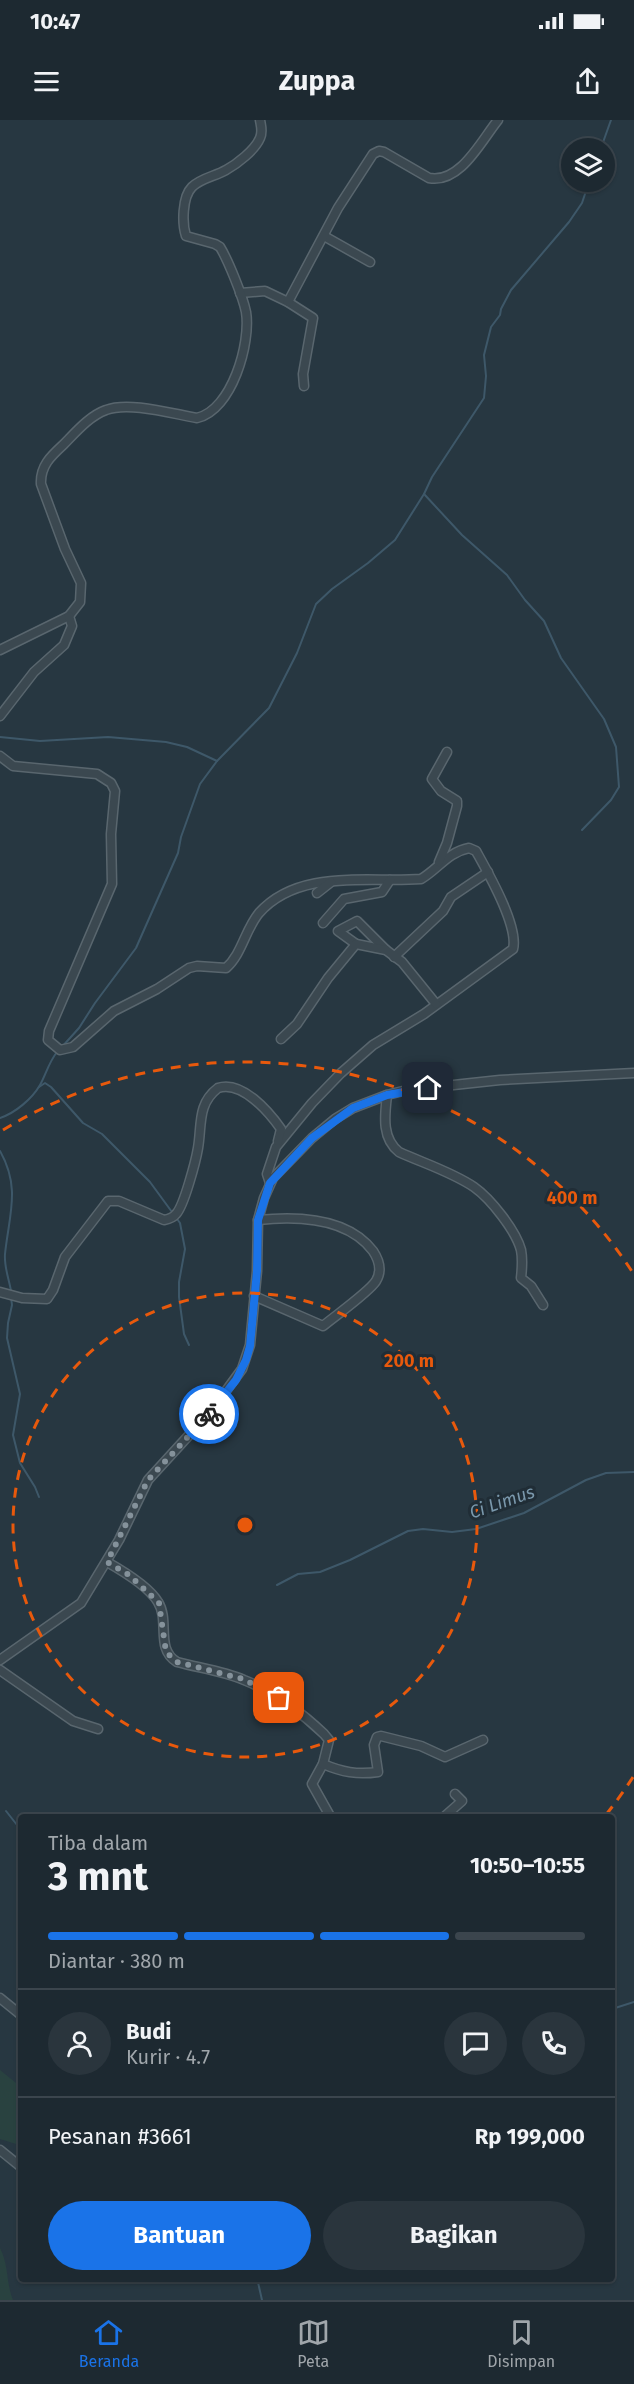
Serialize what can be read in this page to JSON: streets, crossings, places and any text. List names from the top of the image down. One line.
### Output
{"water":["Ci Limus"],"page":{"status":"10:47","header":"Zuppa","heading":["3 mnt","Tiba dalam","10:50–10:55"],"panel":["Budi","Kurir · 4.7","Pesanan #3661","Rp 199,000"],"bar":"Diantar · 380 m","buttons":["Bantuan","Bagikan"],"tabs":["Beranda","Peta","Disimpan"]},"rings":["400 m","200 m"]}
